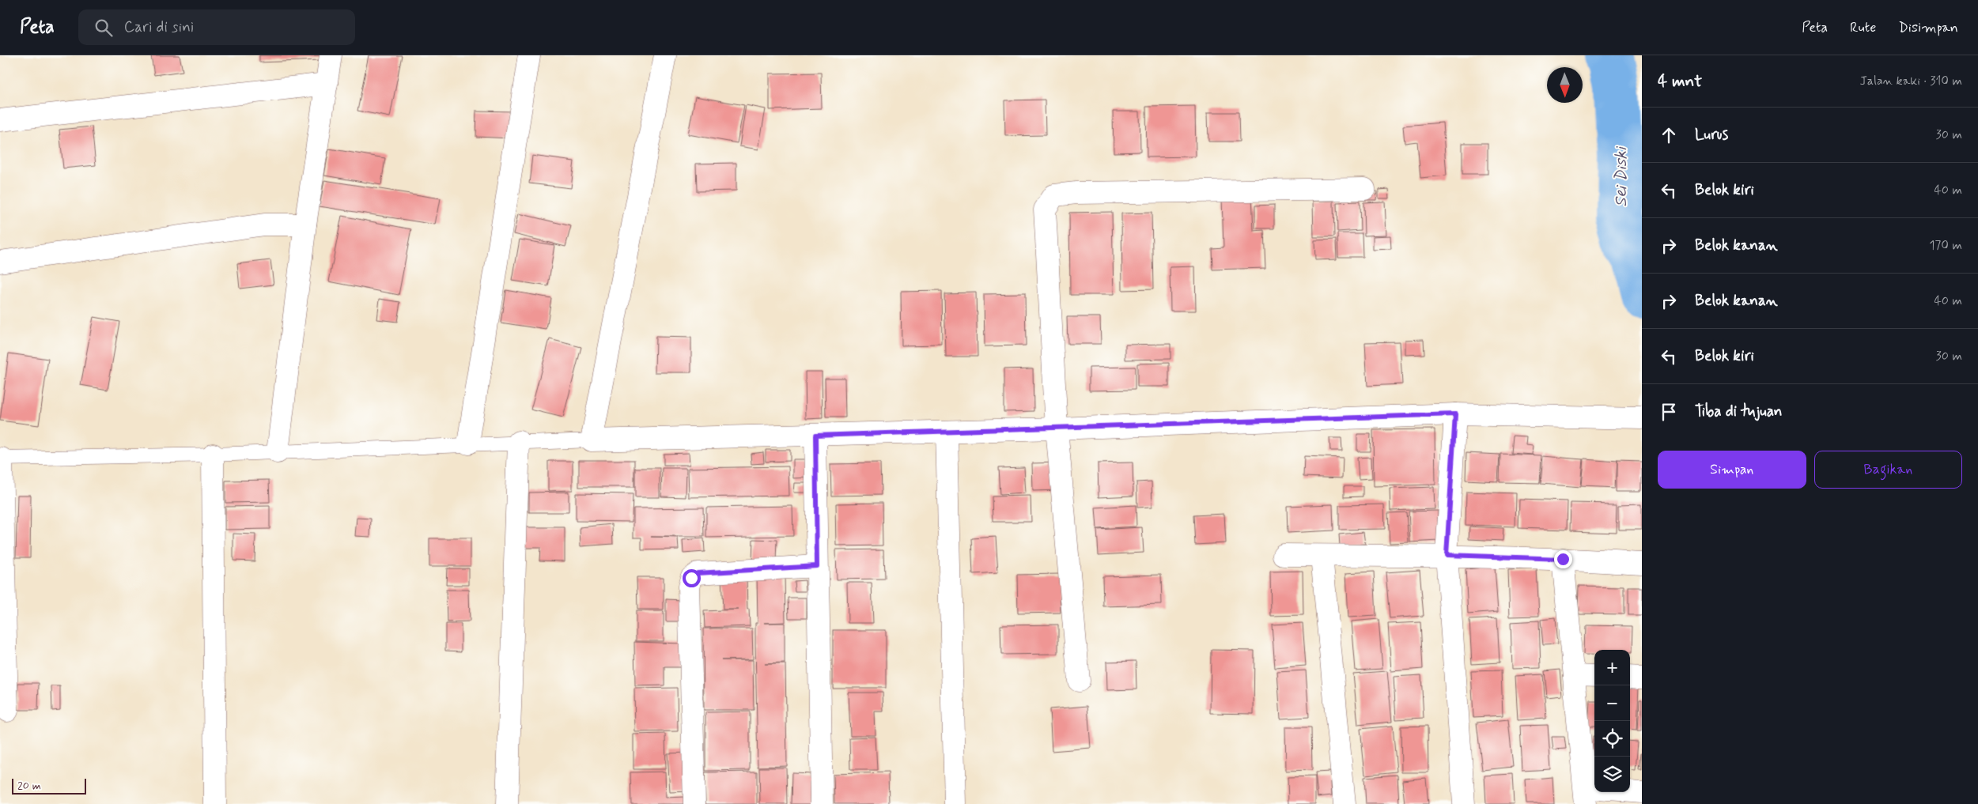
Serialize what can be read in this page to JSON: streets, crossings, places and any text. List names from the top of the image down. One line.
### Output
{"water":["Sei Diski"],"scale_bar":"20 m","north":"bottom","page":{"header":"Peta","search":"Cari di sini","nav":["Peta","Rute","Disimpan"],"heading":["4 mnt","Jalan kaki · 310 m"],"list":[["Lurus","30 m"],["Belok kiri","40 m"],["Belok kanan","170 m"],["Belok kanan","40 m"],["Belok kiri","30 m"],"Tiba di tujuan"],"buttons":["Simpan","Bagikan"],"map_buttons":["+","−"],"scale":"20 m"}}
